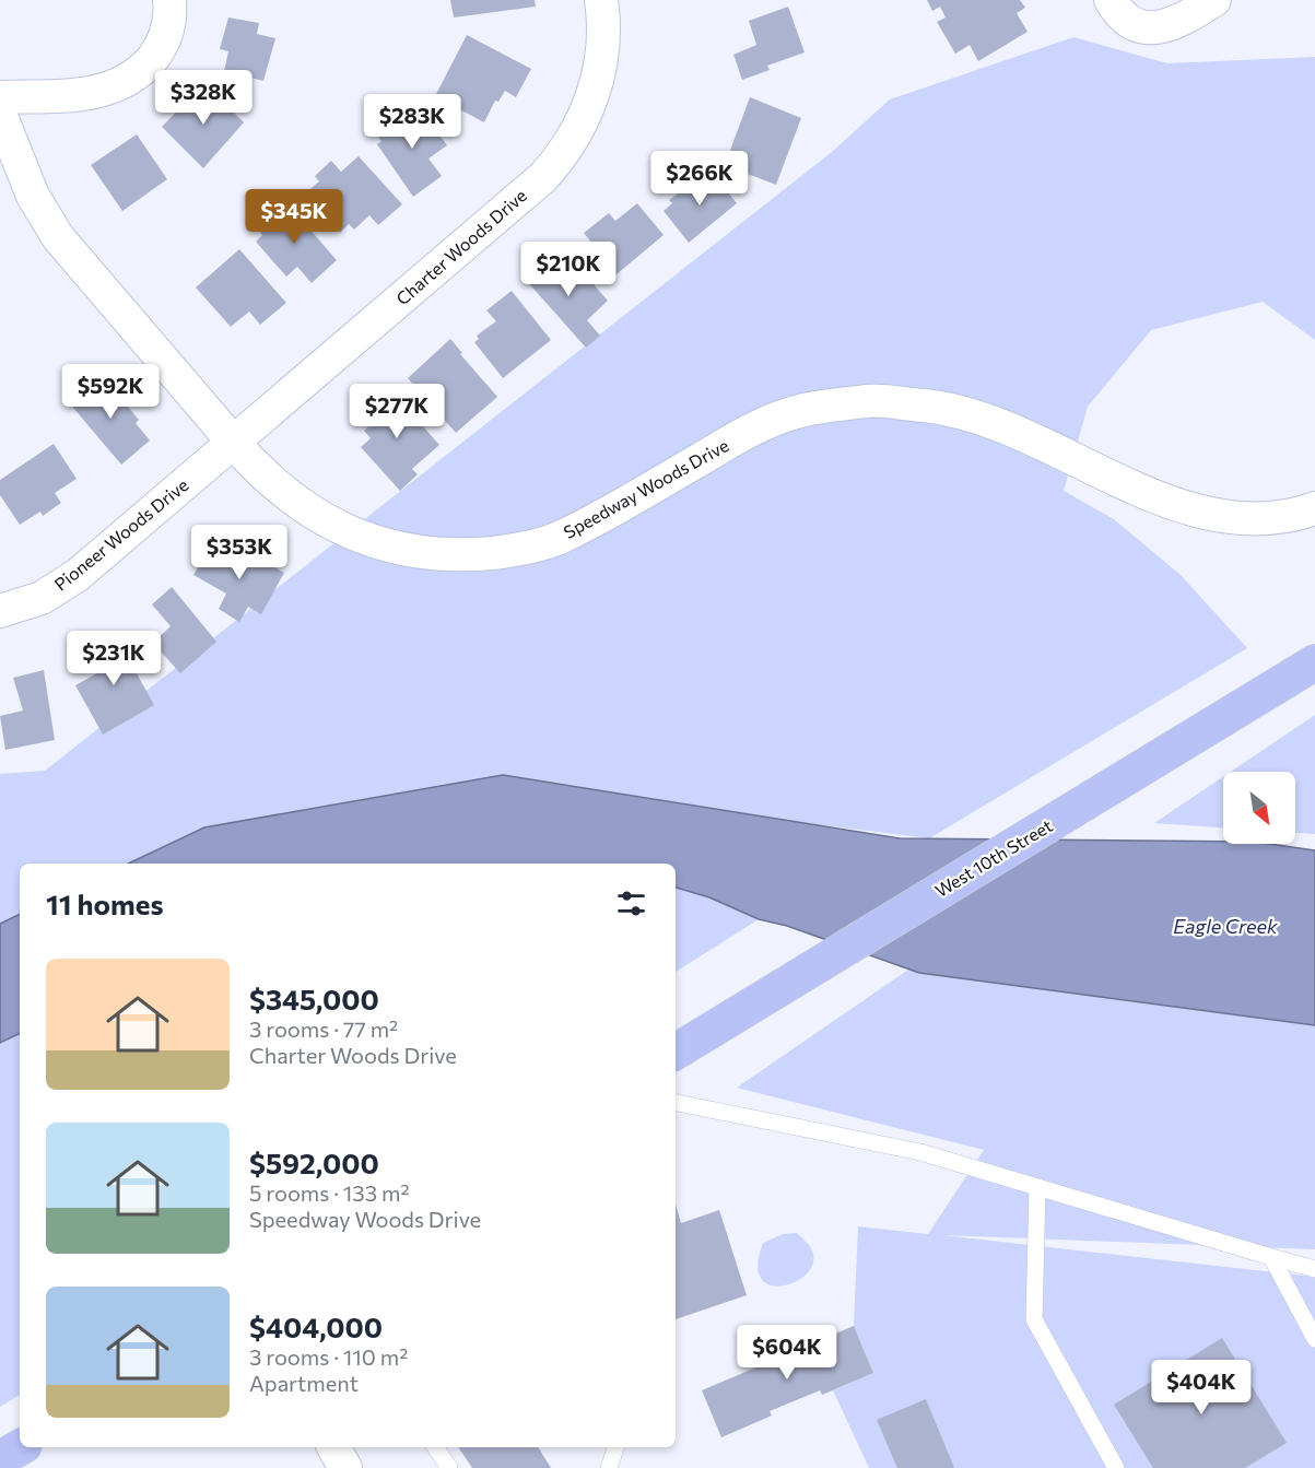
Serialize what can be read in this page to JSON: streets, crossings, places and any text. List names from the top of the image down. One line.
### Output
{"streets":{"main road":["West 10th Street"],"street":["Charter Woods Drive","Speedway Woods Drive","Pioneer Woods Drive"]},"crossings":[["Charter Woods Drive","Speedway Woods Drive"],["Charter Woods Drive","Pioneer Woods Drive"],["Speedway Woods Drive","Pioneer Woods Drive"]],"water":["Eagle Creek"],"north":"bottom right","page":{"price":["$328K","$283K","$266K","$345K","$210K","$592K","$277K","$353K","$231K","$604K","$404K"],"heading":"11 homes","list":[{"name":"$345,000","note":"3 rooms · 77 m² · Charter Woods Drive"},{"name":"$592,000","note":"5 rooms · 133 m² · Speedway Woods Drive"},{"name":"$404,000","note":"3 rooms · 110 m² · Apartment"}]}}
